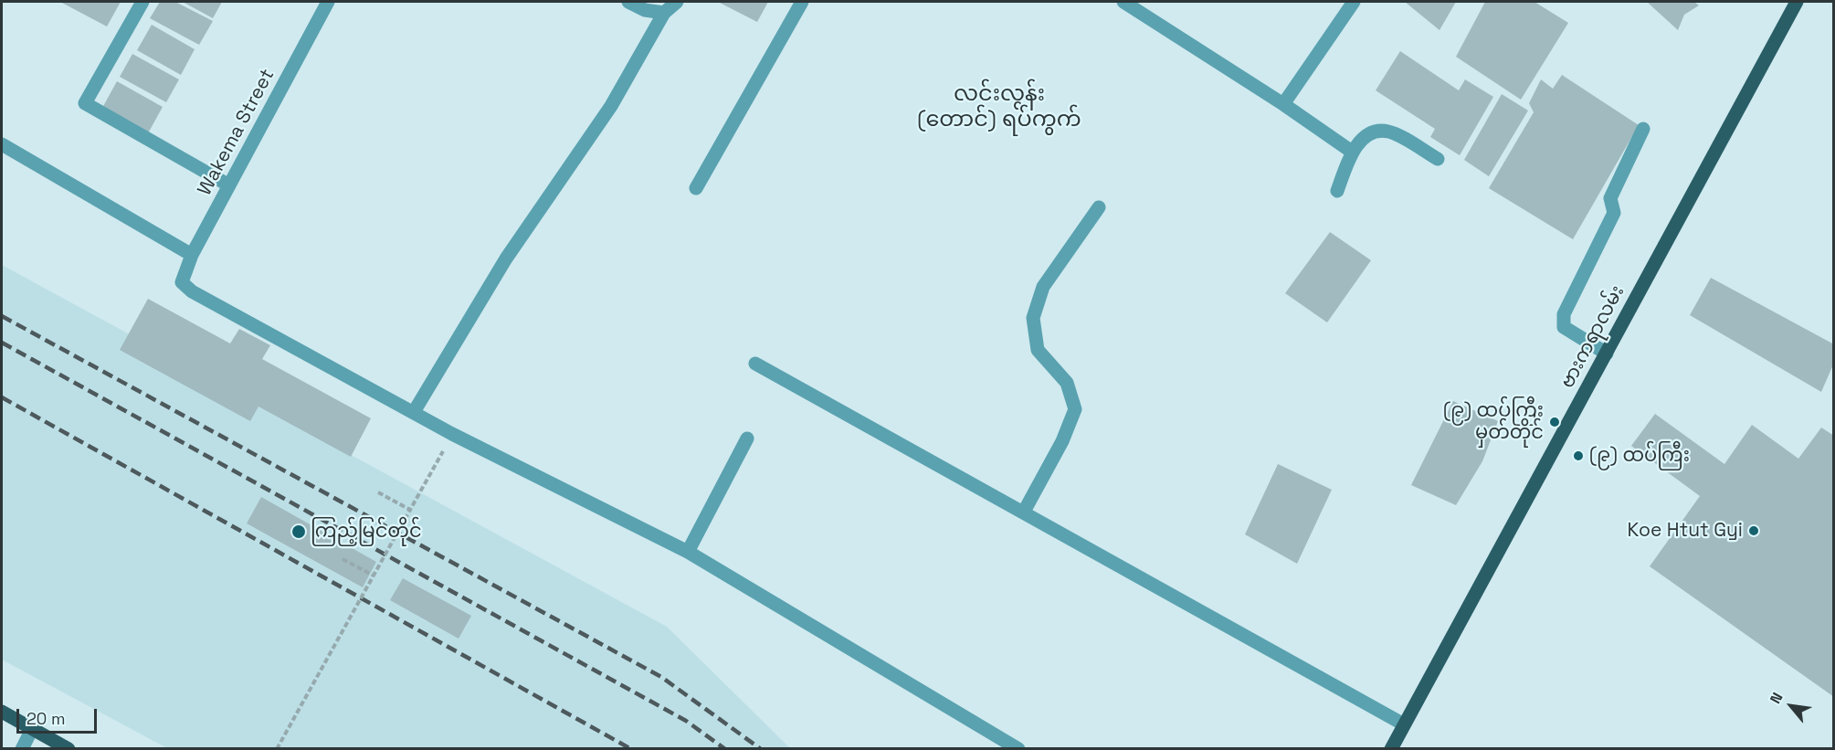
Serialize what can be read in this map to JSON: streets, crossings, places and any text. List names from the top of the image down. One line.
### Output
{"streets":{"main road":["ဗားကရာလမ်း"],"street":["Wakema Street"]},"districts":["လင်းလွန်း (တောင်) ရပ်ကွက်"],"places":["(၉) ထပ်ကြီး မှတ်တိုင်","(၉) ထပ်ကြီး","Koe Htut Gyi","ကြည့်မြင်တိုင်"],"scale_bar":"20 m","north":"top left"}
